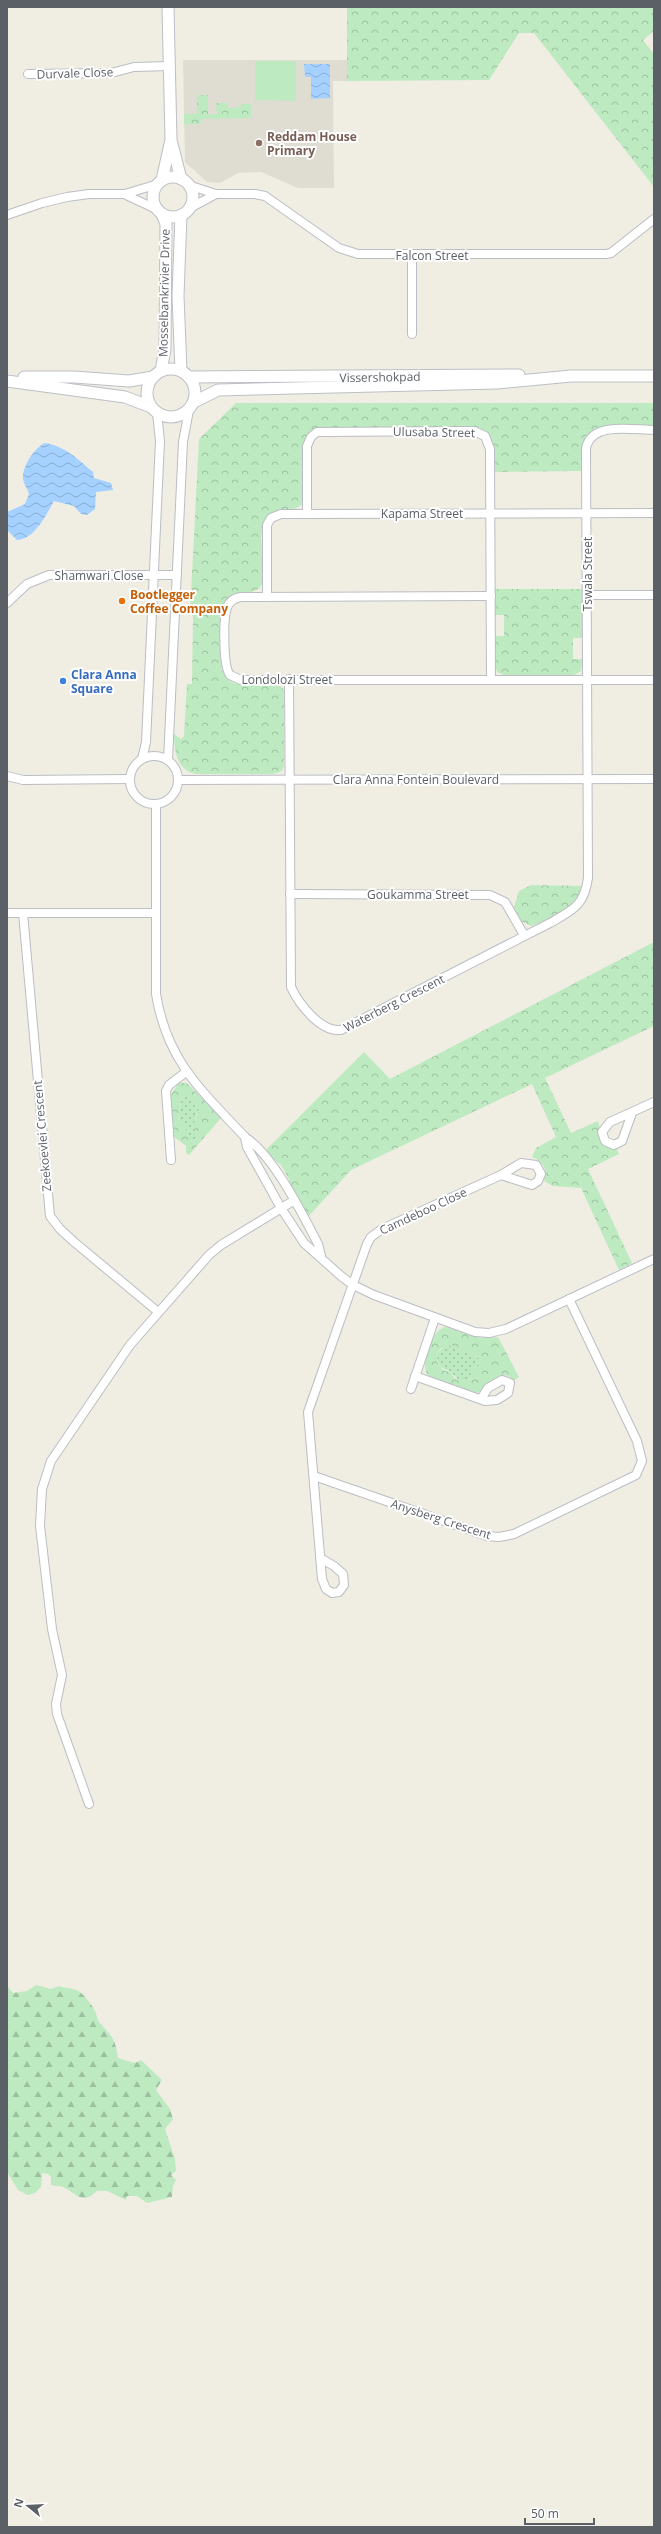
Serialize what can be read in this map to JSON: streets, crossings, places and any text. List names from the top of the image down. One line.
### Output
{"streets":{"main road":["Mosselbankrivier Drive","Vissershokpad"],"street":["Durvale Close","Falcon Street","Ulusaba Street","Kapama Street","Tswala Street","Shamwari Close","Londolozi Street","Clara Anna Fontein Boulevard","Goukamma Street","Waterberg Crescent","Zeekoevlei Crescent","Camdeboo Close","Anysberg Crescent"]},"crossings":[["Falcon Street","Mosselbankrivier Drive"],["Mosselbankrivier Drive","Vissershokpad"],["Ulusaba Street","Kapama Street"],["Ulusaba Street","Londolozi Street"],["Kapama Street","Tswala Street"],["Kapama Street","Londolozi Street"],["Tswala Street","Londolozi Street"],["Tswala Street","Clara Anna Fontein Boulevard"],["Tswala Street","Waterberg Crescent"],["Londolozi Street","Waterberg Crescent"],["Clara Anna Fontein Boulevard","Waterberg Crescent"],["Goukamma Street","Waterberg Crescent"]],"places":["Reddam House Primary","Bootlegger Coffee Company","Clara Anna Square"],"scale_bar":"50 m","north":"left"}
